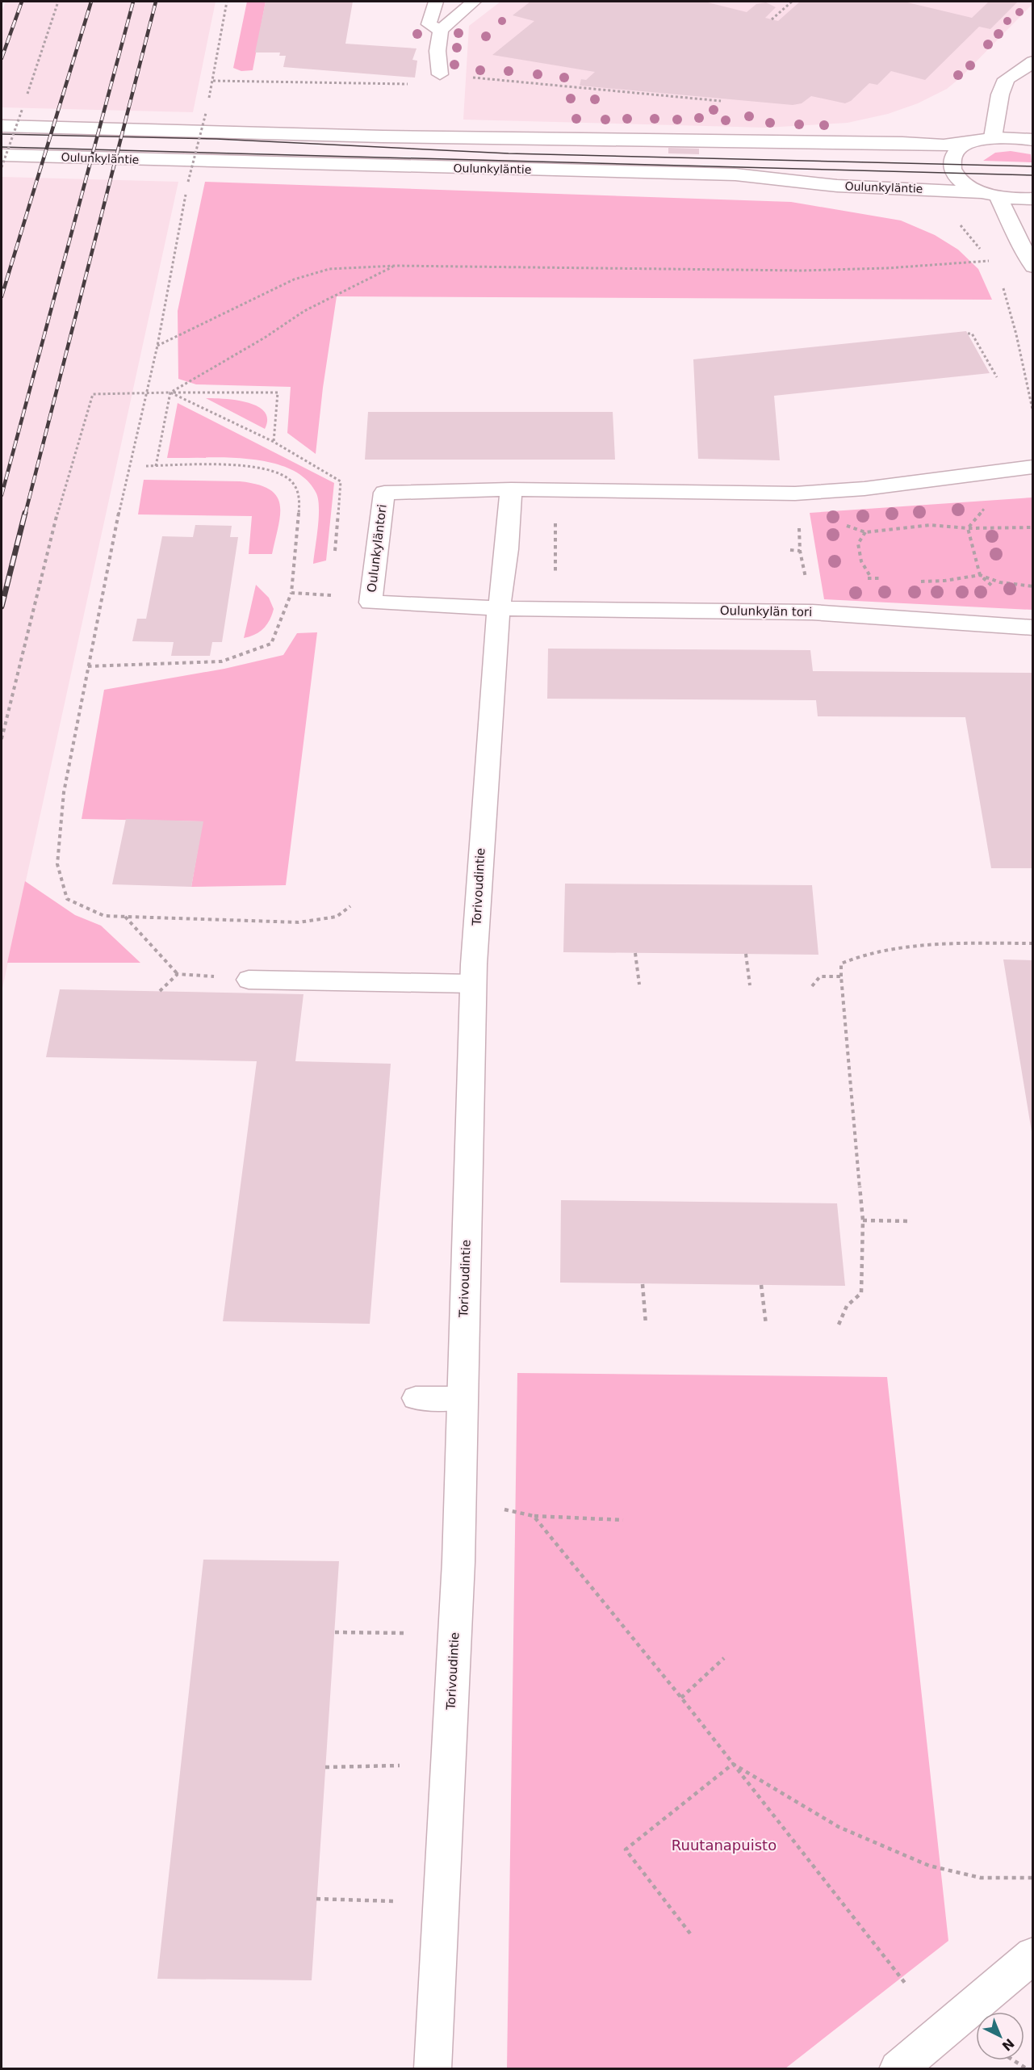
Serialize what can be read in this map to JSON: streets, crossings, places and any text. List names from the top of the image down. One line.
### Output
{"streets":{"street":["Oulunkyläntie","Oulunkyläntori","Oulunkylän tori","Torivoudintie"]},"crossings":[["Oulunkyläntori","Oulunkylän tori"],["Oulunkyläntori","Torivoudintie"],["Oulunkylän tori","Torivoudintie"]],"parks":["Ruutanapuisto"],"north":"bottom right"}
